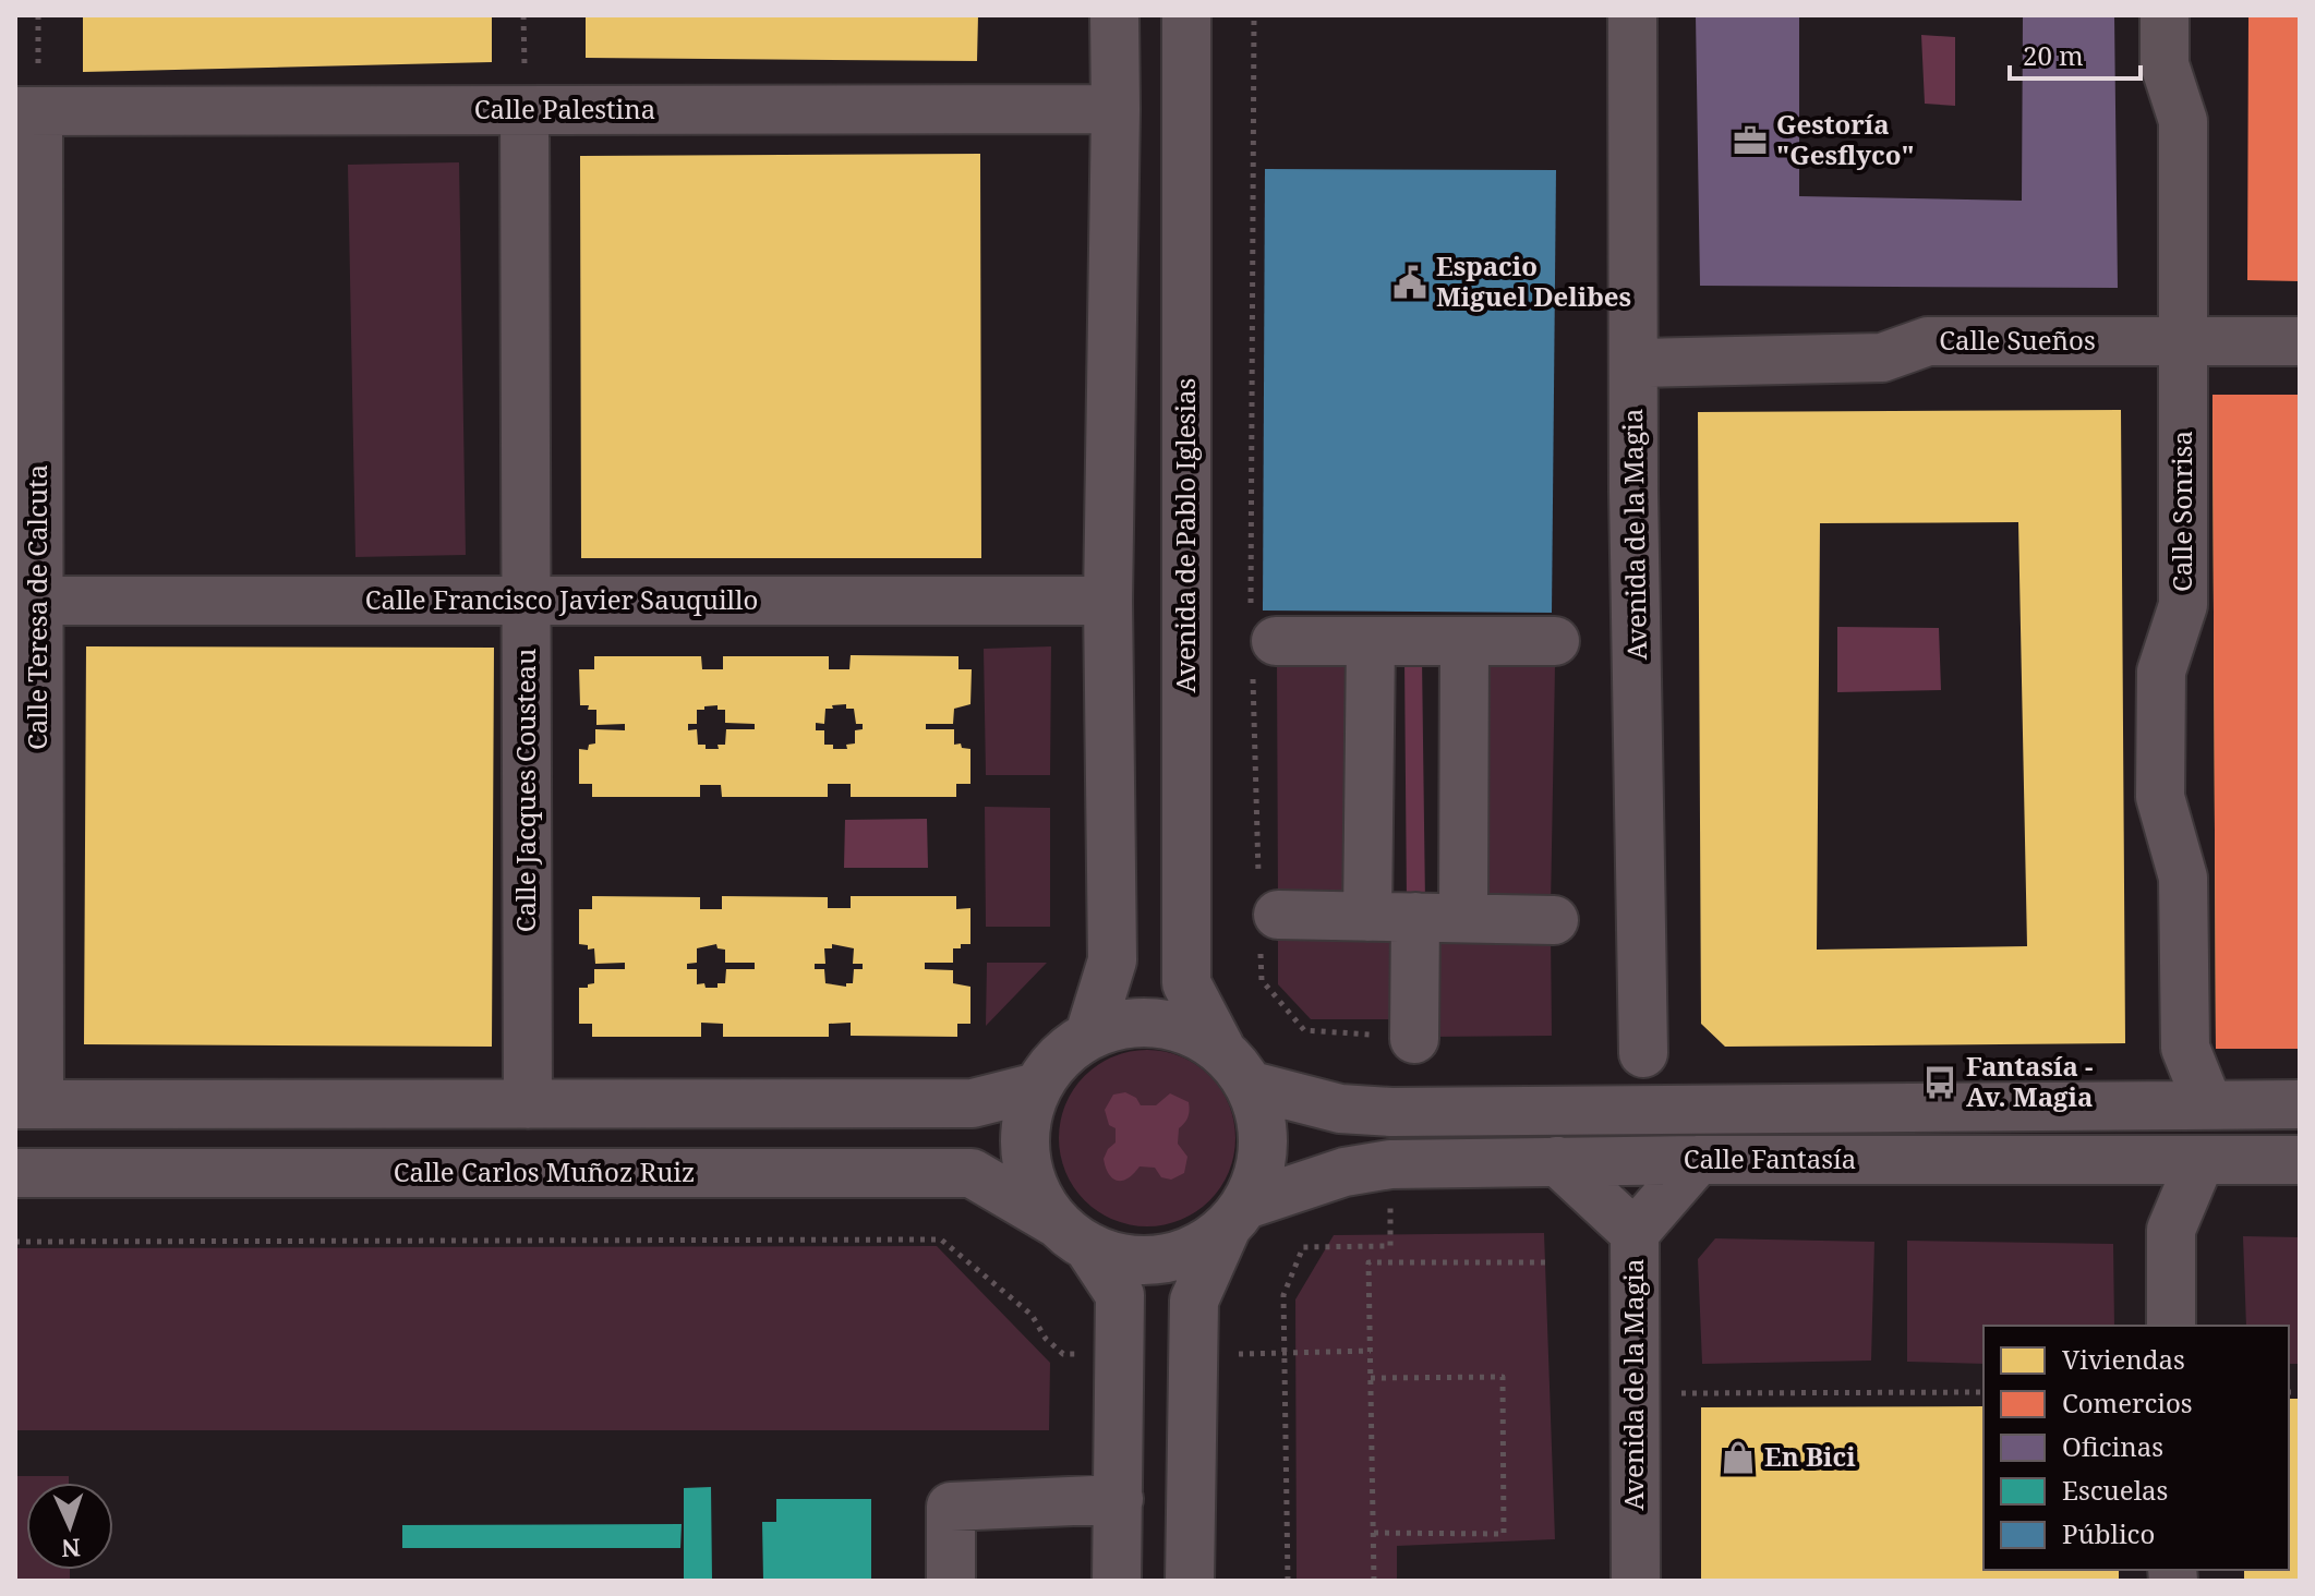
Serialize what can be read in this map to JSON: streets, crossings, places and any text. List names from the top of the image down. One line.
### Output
{"streets":{"street":["Calle Palestina","Calle Sueños","Calle Sonrisa","Avenida de la Magia","Avenida de Pablo Iglesias","Calle Francisco Javier Sauquillo","Calle Teresa de Calcuta","Calle Jacques Cousteau","Calle Fantasía","Calle Carlos Muñoz Ruiz"]},"crossings":[["Calle Palestina","Calle Teresa de Calcuta"],["Calle Palestina","Calle Jacques Cousteau"],["Calle Sueños","Calle Sonrisa"],["Calle Sueños","Avenida de la Magia"],["Calle Sonrisa","Calle Fantasía"],["Avenida de la Magia","Calle Fantasía"],["Avenida de Pablo Iglesias","Calle Fantasía"],["Avenida de Pablo Iglesias","Calle Carlos Muñoz Ruiz"],["Calle Francisco Javier Sauquillo","Calle Teresa de Calcuta"],["Calle Francisco Javier Sauquillo","Calle Jacques Cousteau"],["Calle Fantasía","Calle Carlos Muñoz Ruiz"]],"places":{"office":["Gestoría \"Gesflyco\""],"public building":["Espacio Miguel Delibes"],"bus stop":["Fantasía - Av. Magia"],"shop":["En Bici"]},"legend":["Viviendas","Comercios","Oficinas","Escuelas","Público"],"scale_bar":"20 m","north":"bottom"}
